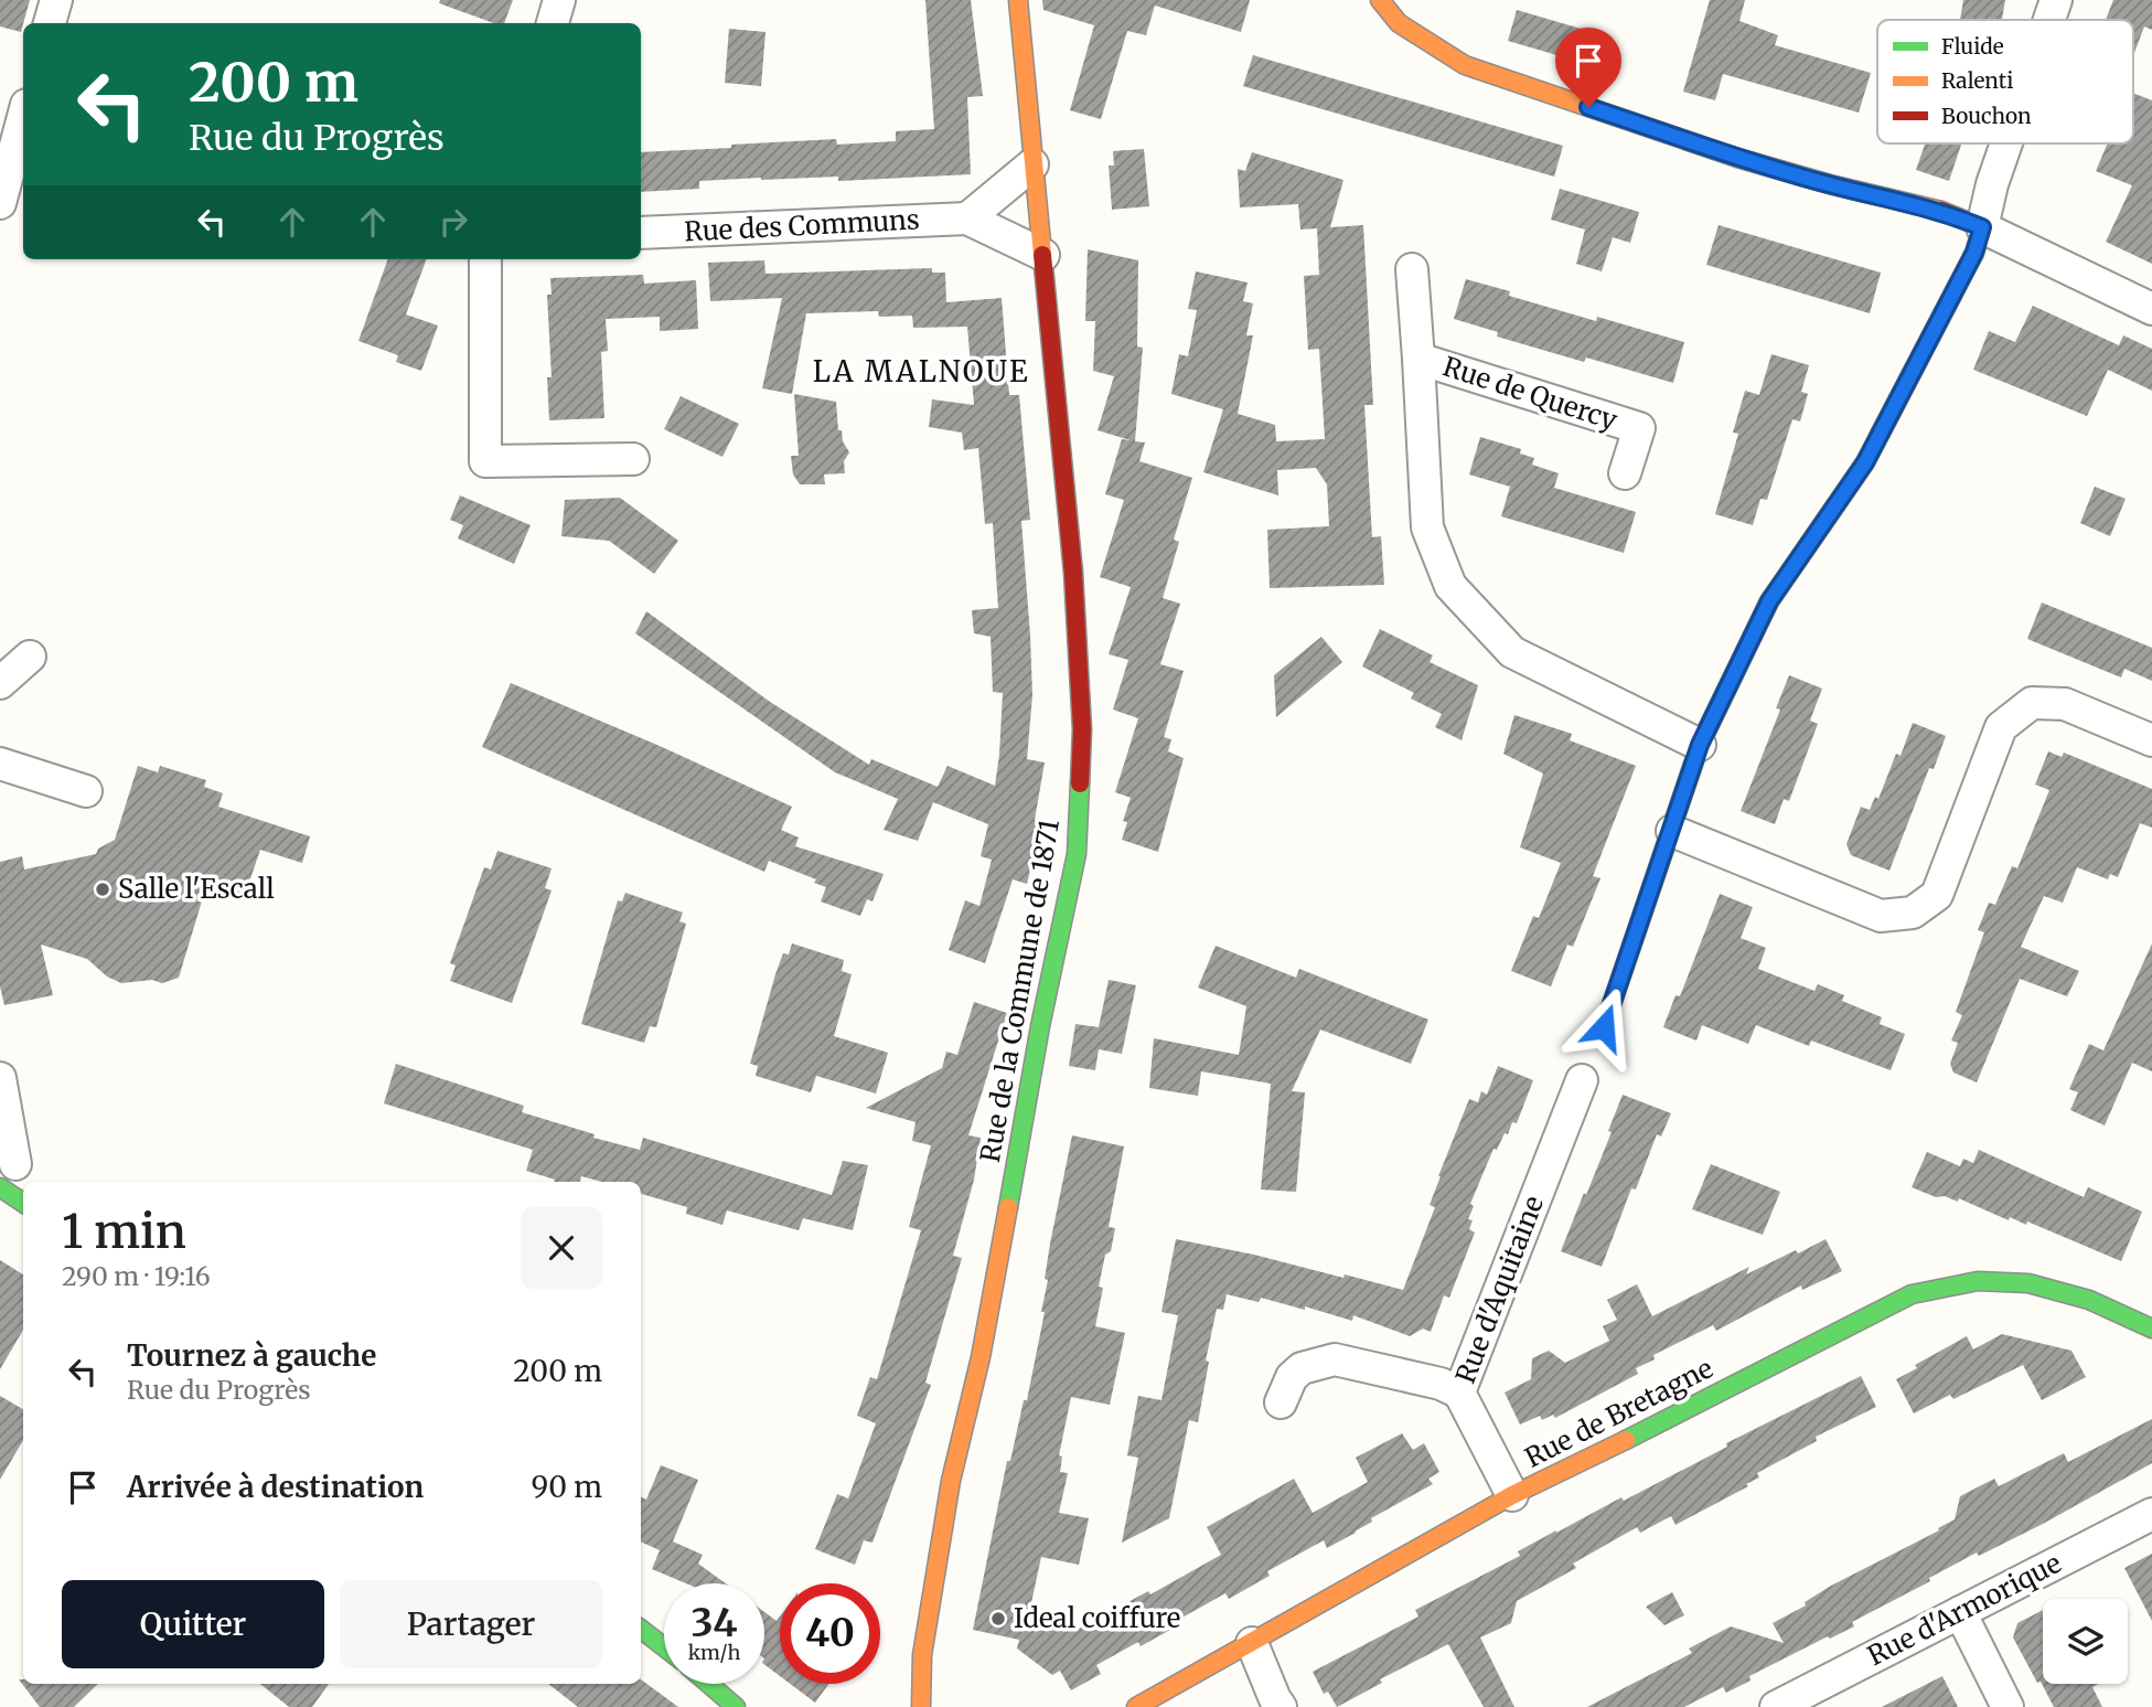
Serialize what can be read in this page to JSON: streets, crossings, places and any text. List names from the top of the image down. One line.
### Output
{"streets":{"street":["Rue des Communs","Rue de Quercy","Rue de la Commune de 1871","Rue d'Aquitaine","Rue de Bretagne","Rue d'Armorique"]},"crossings":[["Rue des Communs","Rue de la Commune de 1871"],["Rue d'Aquitaine","Rue de Bretagne"]],"districts":["LA MALNOUE"],"places":["Salle l'Escall","Ideal coiffure"],"legend":["Fluide","Ralenti","Bouchon"],"page":{"turn":["200 m","Rue du Progrès"],"heading":["1 min","290 m · 19:16"],"list":[{"name":"Tournez à gauche","note":"Rue du Progrès","value":"200 m"},{"name":"Arrivée à destination","value":"90 m"}],"buttons":["Quitter","Partager"],"speed":"34 km/h","limit":"40"}}
